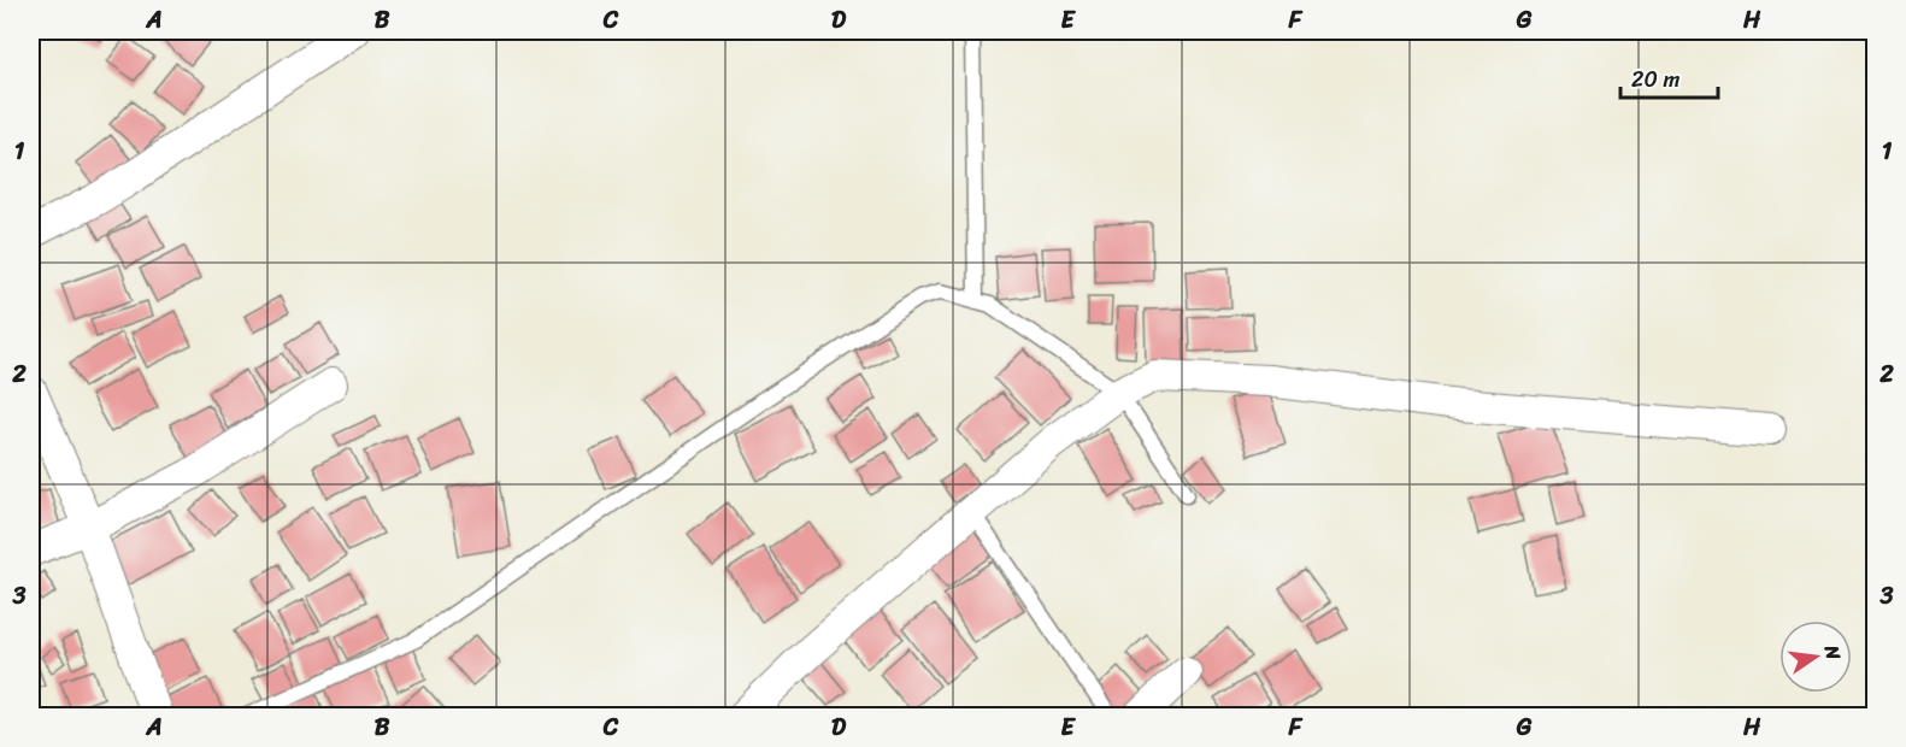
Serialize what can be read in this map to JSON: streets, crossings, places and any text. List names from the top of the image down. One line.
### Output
{"scale_bar":"20 m","north":"right","grid":{"columns":["A","B","C","D","E","F","G","H"],"rows":["1","2","3"]}}
